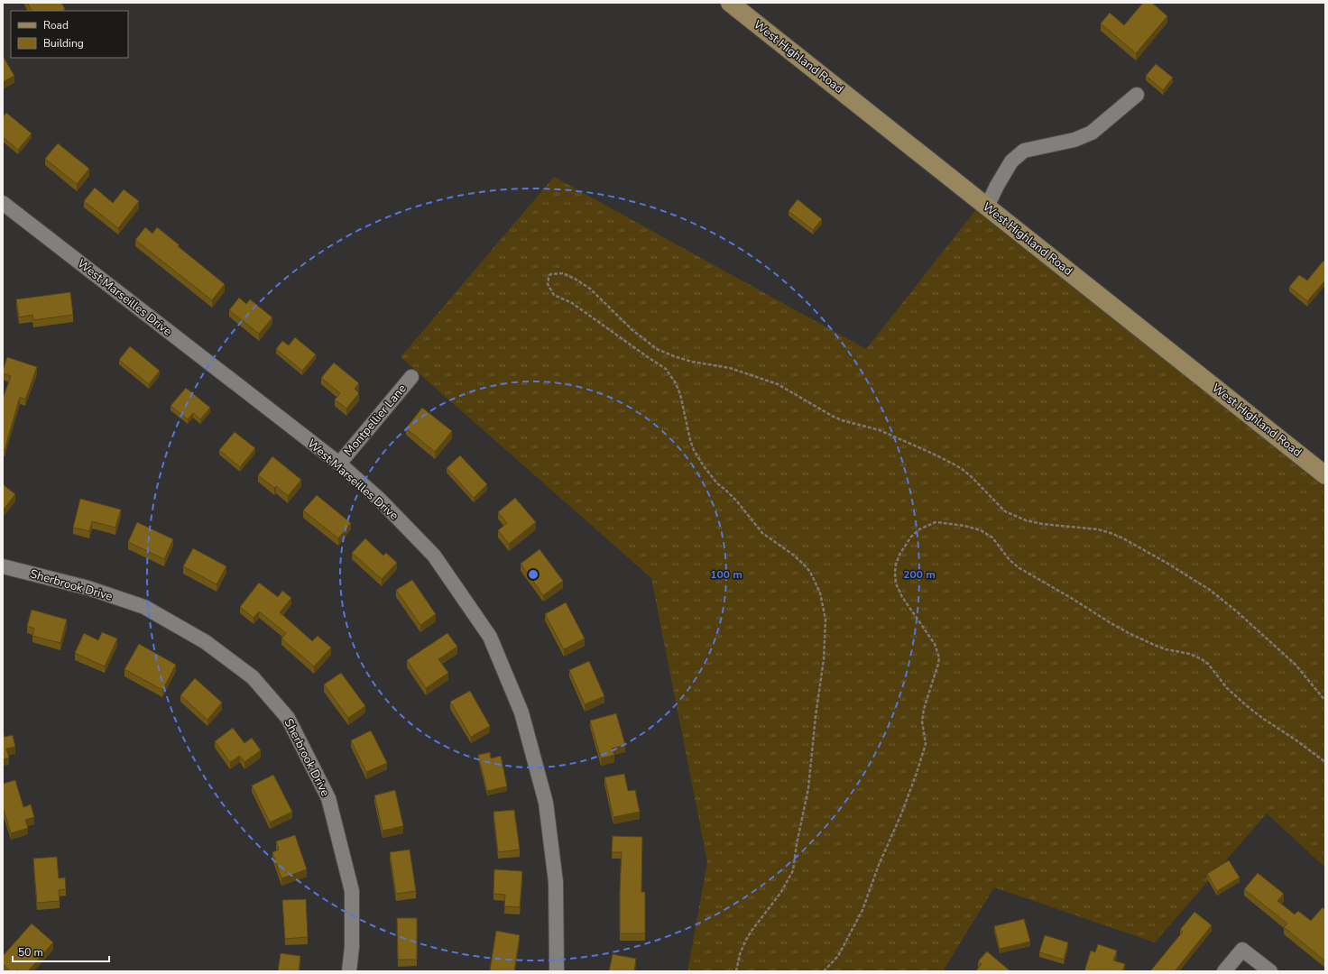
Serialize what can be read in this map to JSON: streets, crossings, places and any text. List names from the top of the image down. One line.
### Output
{"streets":{"main road":["West Highland Road"],"street":["West Marseilles Drive","Montpellier Lane","Sherbrook Drive"]},"crossings":[["West Marseilles Drive","Montpellier Lane"]],"legend":["Road","Building"],"scale_bar":"50 m","rings":["100 m","200 m"]}
